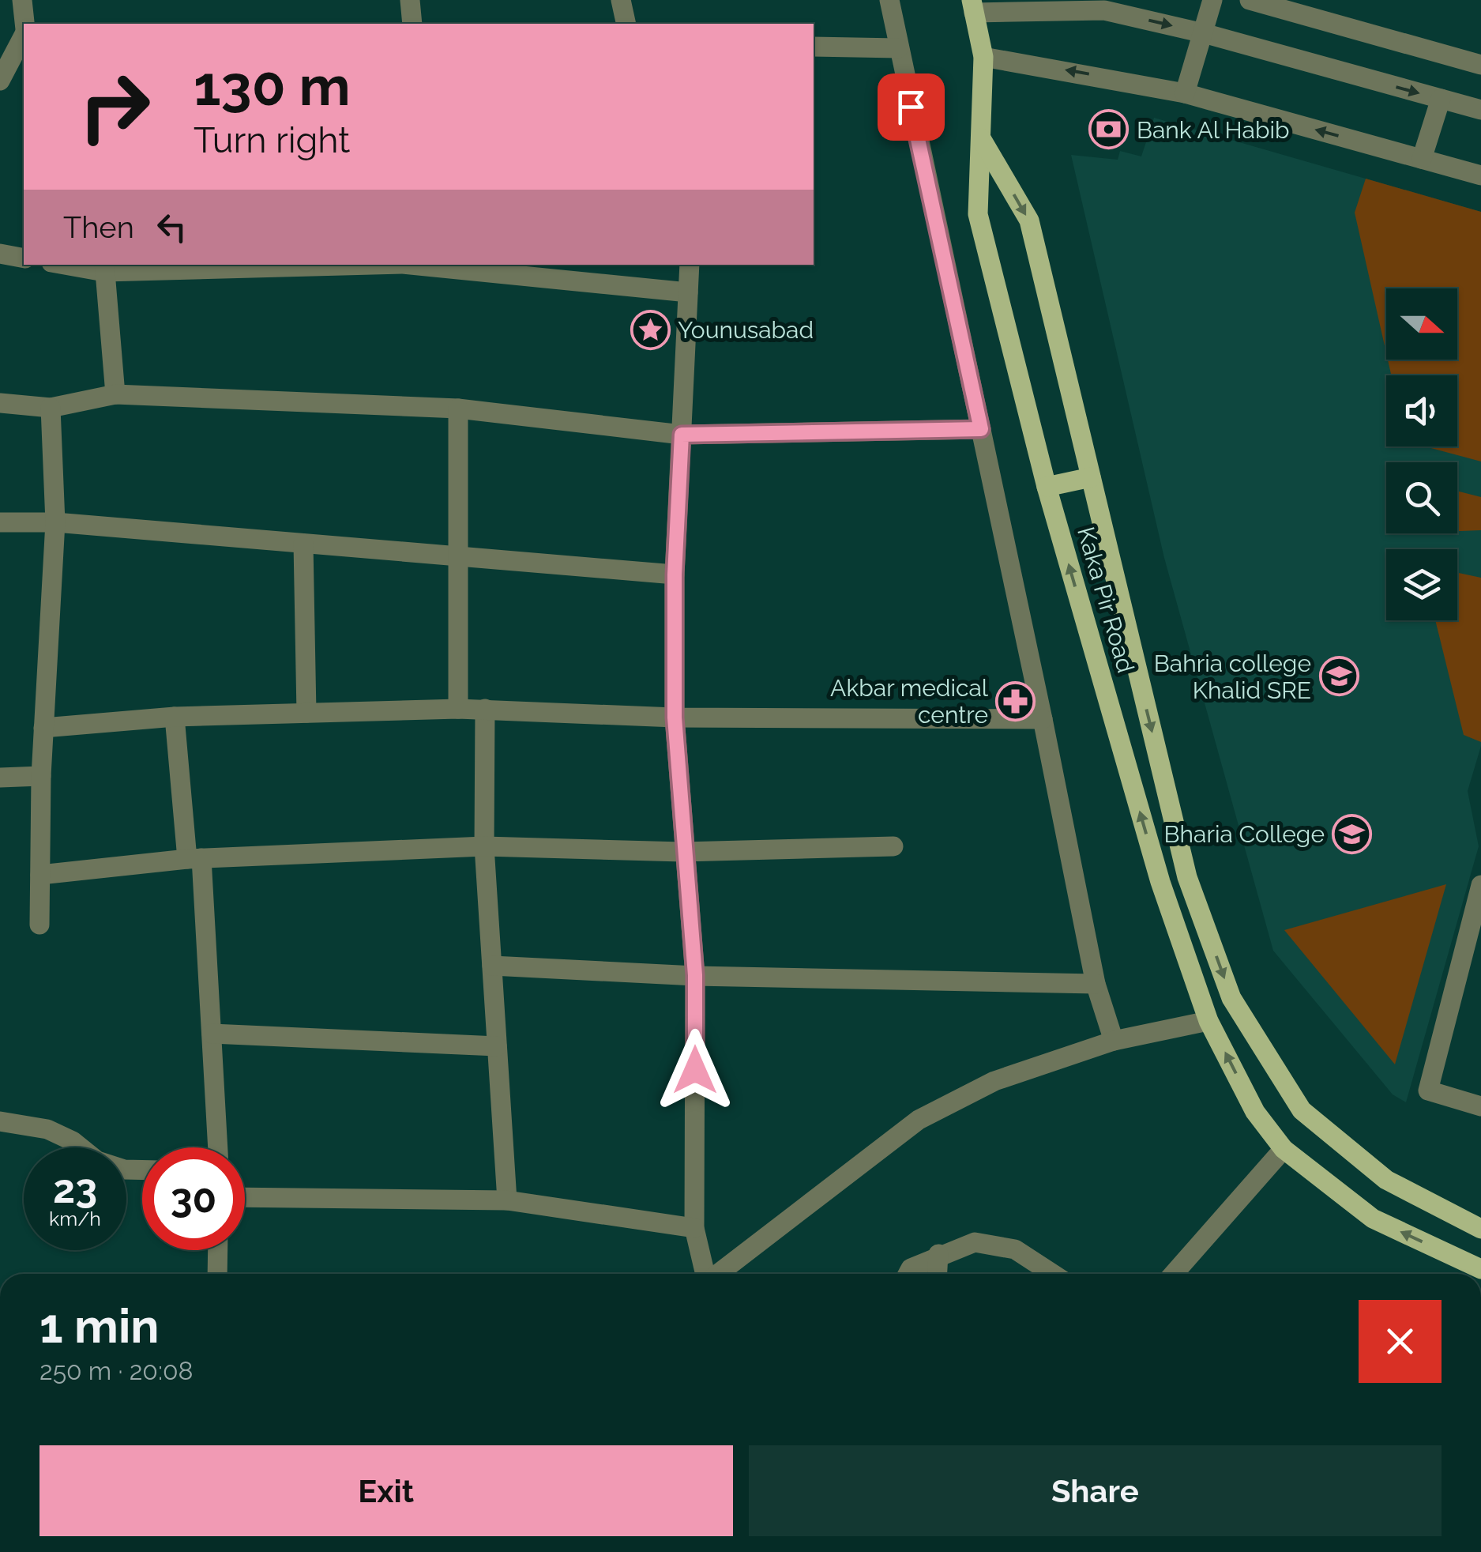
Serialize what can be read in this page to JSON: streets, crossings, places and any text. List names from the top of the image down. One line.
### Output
{"streets":{"main road":["Kaka Pir Road"]},"places":{"bank":["Bank Al Habib"],"place":["Younusabad"],"school or university":["Bahria college Khalid SRE","Bharia College"],"pharmacy":["Akbar medical centre"]},"north":"right","page":{"turn":["130 m","Turn right"],"then":"Then","speed":"23 km/h","limit":"30","heading":["1 min","250 m · 20:08"],"buttons":["Exit","Share"]}}
